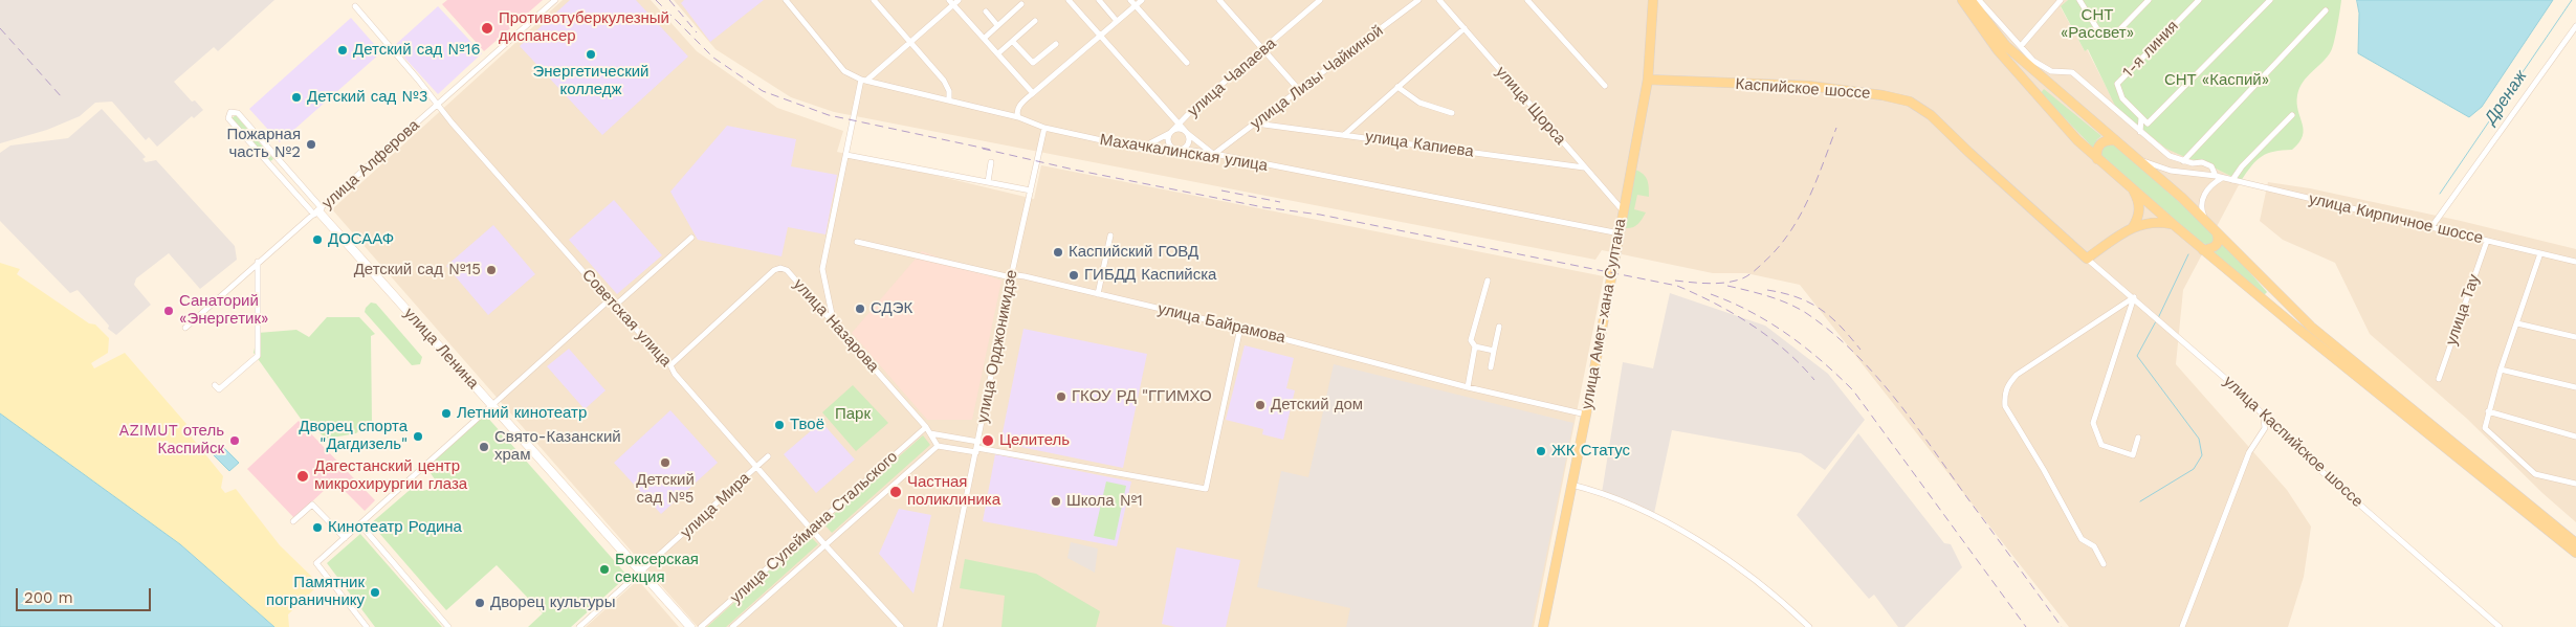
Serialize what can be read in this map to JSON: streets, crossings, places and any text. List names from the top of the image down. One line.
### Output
{"streets":{"main road":["Каспийское шоссе","улица Амет-хана Султана"],"street":["1-я линия","улица Чапаева","улица Лизы Чайкиной","улица Щорса","улица Капиева","Махачкалинская улица","улица Алферова","улица Кирпичное шоссе","улица Тау","Советская улица","улица Байрамова","улица Назарова","улица Орджоникидзе","улица Ленина","улица Каспийское шоссе","улица Мира","улица Сулеймана Стальского"]},"crossings":[["улица Чапаева","Махачкалинская улица"],["улица Лизы Чайкиной","улица Капиева"],["улица Лизы Чайкиной","Махачкалинская улица"],["Каспийское шоссе","улица Амет-хана Султана"],["Каспийское шоссе","улица Каспийское шоссе"],["улица Щорса","улица Капиева"],["улица Щорса","улица Амет-хана Султана"],["Махачкалинская улица","улица Амет-хана Султана"],["Махачкалинская улица","улица Орджоникидзе"],["улица Алферова","Советская улица"],["улица Алферова","улица Ленина"],["улица Кирпичное шоссе","улица Тау"],["улица Амет-хана Султана","улица Байрамова"],["Советская улица","улица Назарова"],["Советская улица","улица Мира"],["Советская улица","улица Сулеймана Стальского"],["улица Байрамова","улица Орджоникидзе"],["улица Назарова","улица Сулеймана Стальского"],["улица Ленина","улица Мира"]],"water":["Дренаж"],"parks":["СНТ «Рассвет»","СНТ «Каспий»","Парк"],"places":["Противотуберкулезный диспансер","Детский сад №16","Энергетический колледж","Детский сад №3","Пожарная часть №2","ДОСААФ","Каспийский ГОВД","Детский сад №15","ГИБДД Каспийска","СДЭК","Санаторий «Энергетик»","ГКОУ РД \"ГГИМХО","Детский дом","Летний кинотеатр","Твоё","Дворец спорта \"Дагдизель\"","AZIMUT отель Каспийск","Целитель","Свято-Казанский храм","ЖК Статус","Детский сад №5","Дагестанский центр микрохирургии глаза","Частная поликлиника","Школа №1","Кинотеатр Родина","Боксерская секция","Памятник пограничнику","Дворец культуры"],"scale_bar":"200 m"}
